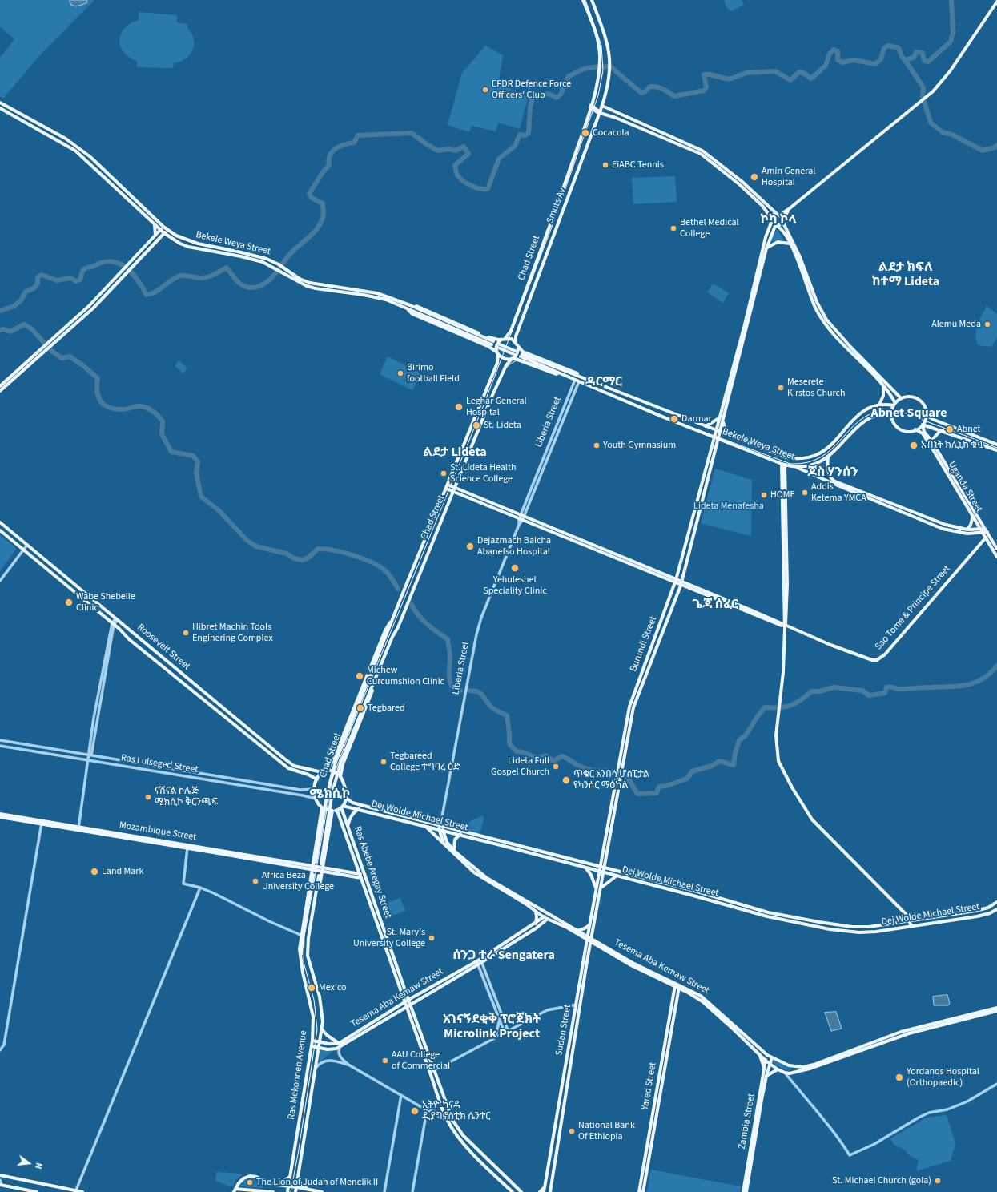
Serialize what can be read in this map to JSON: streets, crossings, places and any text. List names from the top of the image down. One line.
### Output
{"streets":{"main road":["Smuts Av","Bekele Weya Street","Chad Street","Uganda Street","Sao Tome & Principe Street","Burundi Street","Roosevelt Street","Dej Wolde Michael Street","Mozambique Street","Ras Abebe Aregay Street","Tesema Aba Kemaw Street","Sudan Street","Ras Mekonnen Avenue","Yared Street","Zambia Street"],"street":["Liberia Street","Ras Lulseged Street"]},"crossings":[["Smuts Av","Chad Street"],["Bekele Weya Street","Liberia Street"],["Bekele Weya Street","Uganda Street"],["Bekele Weya Street","Burundi Street"],["Chad Street","Roosevelt Street"],["Chad Street","Ras Lulseged Street"],["Chad Street","Dej Wolde Michael Street"],["Chad Street","Ras Abebe Aregay Street"],["Chad Street","Ras Mekonnen Avenue"],["Liberia Street","Dej Wolde Michael Street"],["Uganda Street","Sao Tome & Principe Street"],["Sao Tome & Principe Street","Burundi Street"],["Burundi Street","Dej Wolde Michael Street"],["Burundi Street","Sudan Street"],["Roosevelt Street","Ras Lulseged Street"],["Roosevelt Street","Dej Wolde Michael Street"],["Roosevelt Street","Ras Abebe Aregay Street"],["Roosevelt Street","Ras Mekonnen Avenue"],["Ras Lulseged Street","Dej Wolde Michael Street"],["Ras Lulseged Street","Ras Abebe Aregay Street"],["Ras Lulseged Street","Ras Mekonnen Avenue"],["Dej Wolde Michael Street","Ras Abebe Aregay Street"],["Dej Wolde Michael Street","Sudan Street"],["Dej Wolde Michael Street","Ras Mekonnen Avenue"],["Mozambique Street","Ras Mekonnen Avenue"],["Ras Abebe Aregay Street","Tesema Aba Kemaw Street"],["Ras Abebe Aregay Street","Ras Mekonnen Avenue"],["Tesema Aba Kemaw Street","Sudan Street"],["Tesema Aba Kemaw Street","Yared Street"],["Tesema Aba Kemaw Street","Zambia Street"]],"districts":["ኮካ ኮላ","ልደታ ክፍለ ከተማ Lideta","ዳርማር","Abnet Square","ልደታ Lideta","ጆስ ሃንሰን","ጌጃ ሰፈር","ሜክሲኮ","ሰንጋ ተራ Sengatera","አገናኝደቂቅ ፕሮጀክት Microlink Project"],"parks":["Lideta Menafesha"],"places":["EFDR Defence Force Officers' Club","Cocacola","EiABC Tennis","Amin General Hospital","Bethel Medical College","Alemu Meda","Birimo football Field","Meserete Kirstos Church","Leghar General Hospital","Darmar","St. Lideta","Abnet","Youth Gymnasium","አብነት ክሊኒክ ቁ 1","St. Lideta Health Science College","Addis Ketema YMCA","HOME","Dejazmach Balcha Abanefso Hospital","Yehuleshet Speciality Clinic","Wabe Shebelle Clinic","Hibret Machin Tools Enginering Complex","Michew Curcumshion Clinic","Tegbared","Tegbareed College ተግባረ ዕድ","Lideta Full Gospel Church","ጥቁር አንበሳ ሆስፒታል የካንሰር ማዕከል","ናሽናል ኮሌጅ ሜክሲኮ ቅርንጫፍ","Land Mark","Africa Beza University College","St. Mary's University College","Mexico","AAU College of Commercial","Yordanos Hospital (Orthopaedic)","ኢትዮ-ካናዳ ዲያግኖስቲክ ሴንተር","National Bank Of Ethiopia","St. Michael Church (gola)","The Lion of Judah of Menelik II"],"north":"right"}
